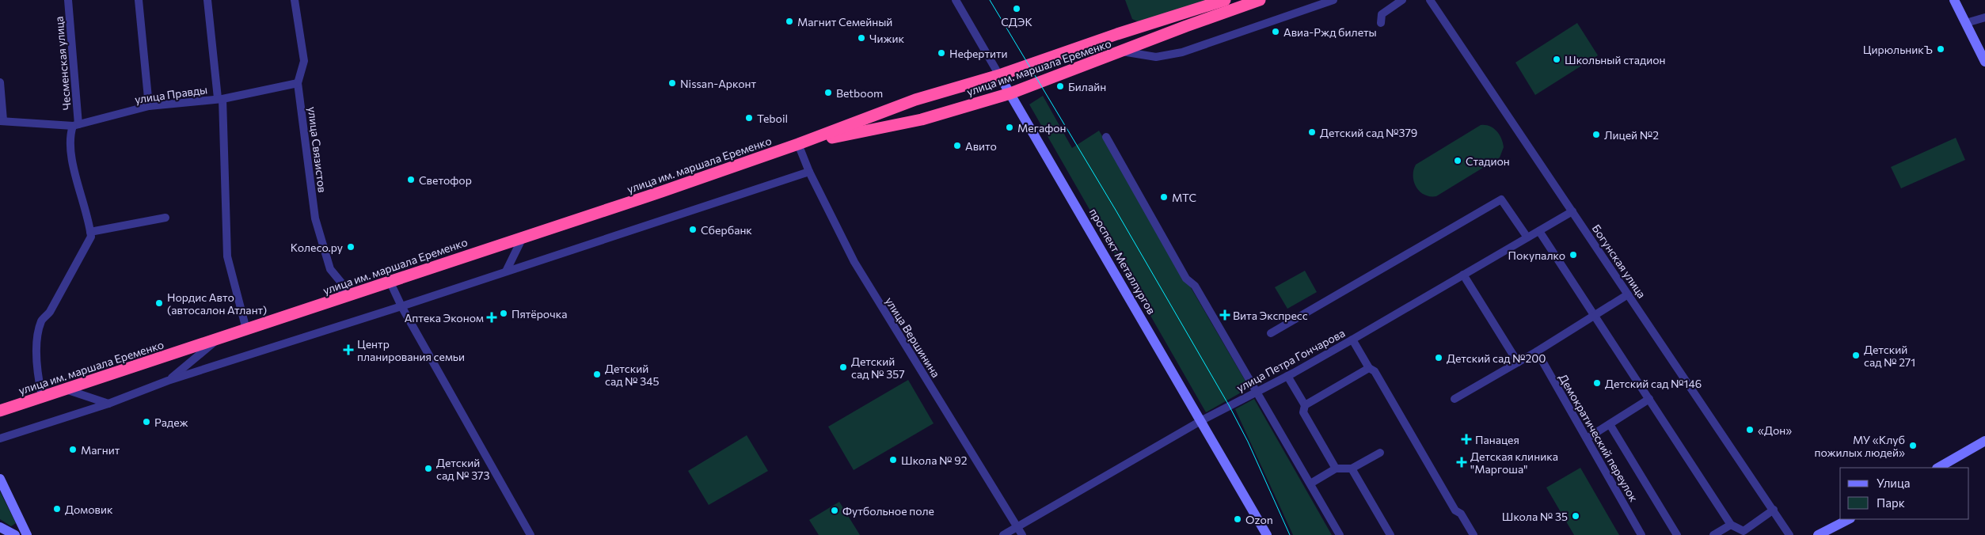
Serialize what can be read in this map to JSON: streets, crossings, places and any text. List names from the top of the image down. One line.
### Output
{"streets":{"highway":["улица им. маршала Еременко"],"main road":["проспект Металлургов"],"street":["Чесменская улица","улица Правды","улица Связистов","Богунская улица","улица Вершинина","улица Петра Гончарова","Демократический переулок"]},"crossings":[["Чесменская улица","улица Правды"],["улица им. маршала Еременко","улица Связистов"],["улица им. маршала Еременко","проспект Металлургов"],["улица им. маршала Еременко","улица Вершинина"],["улица Правды","улица Связистов"],["проспект Металлургов","улица Петра Гончарова"],["Богунская улица","улица Петра Гончарова"],["улица Вершинина","улица Петра Гончарова"]],"places":{"other":["СДЭК","Магнит Семейный","Авиа-Ржд билеты","Чижик","ЦирюльникЪ","Нефертити","Школьный стадион","Nissan-Арконт","Билайн","Betboom","Teboil","Мегафон","Детский сад №379","Лицей №2","Авито","Стадион","Светофор","МТС","Сбербанк","Колесо.ру","Покупалко","Нордис Авто (автосалон Атлант)","Пятёрочка","Детский сад № 271","Детский сад №200","Детский сад № 357","Детский сад № 345","Детский сад №146","Радеж","«Дон»","МУ «Клуб пожилых людей»","Магнит","Школа № 92","Детский сад № 373","Домовик","Футбольное поле","Школа № 35","Ozon"],"health":["Вита Экспресс","Аптека Эконом","Центр планирования семьи","Панацея","Детская клиника \"Маргоша\""]},"legend":["Улица","Парк"]}
